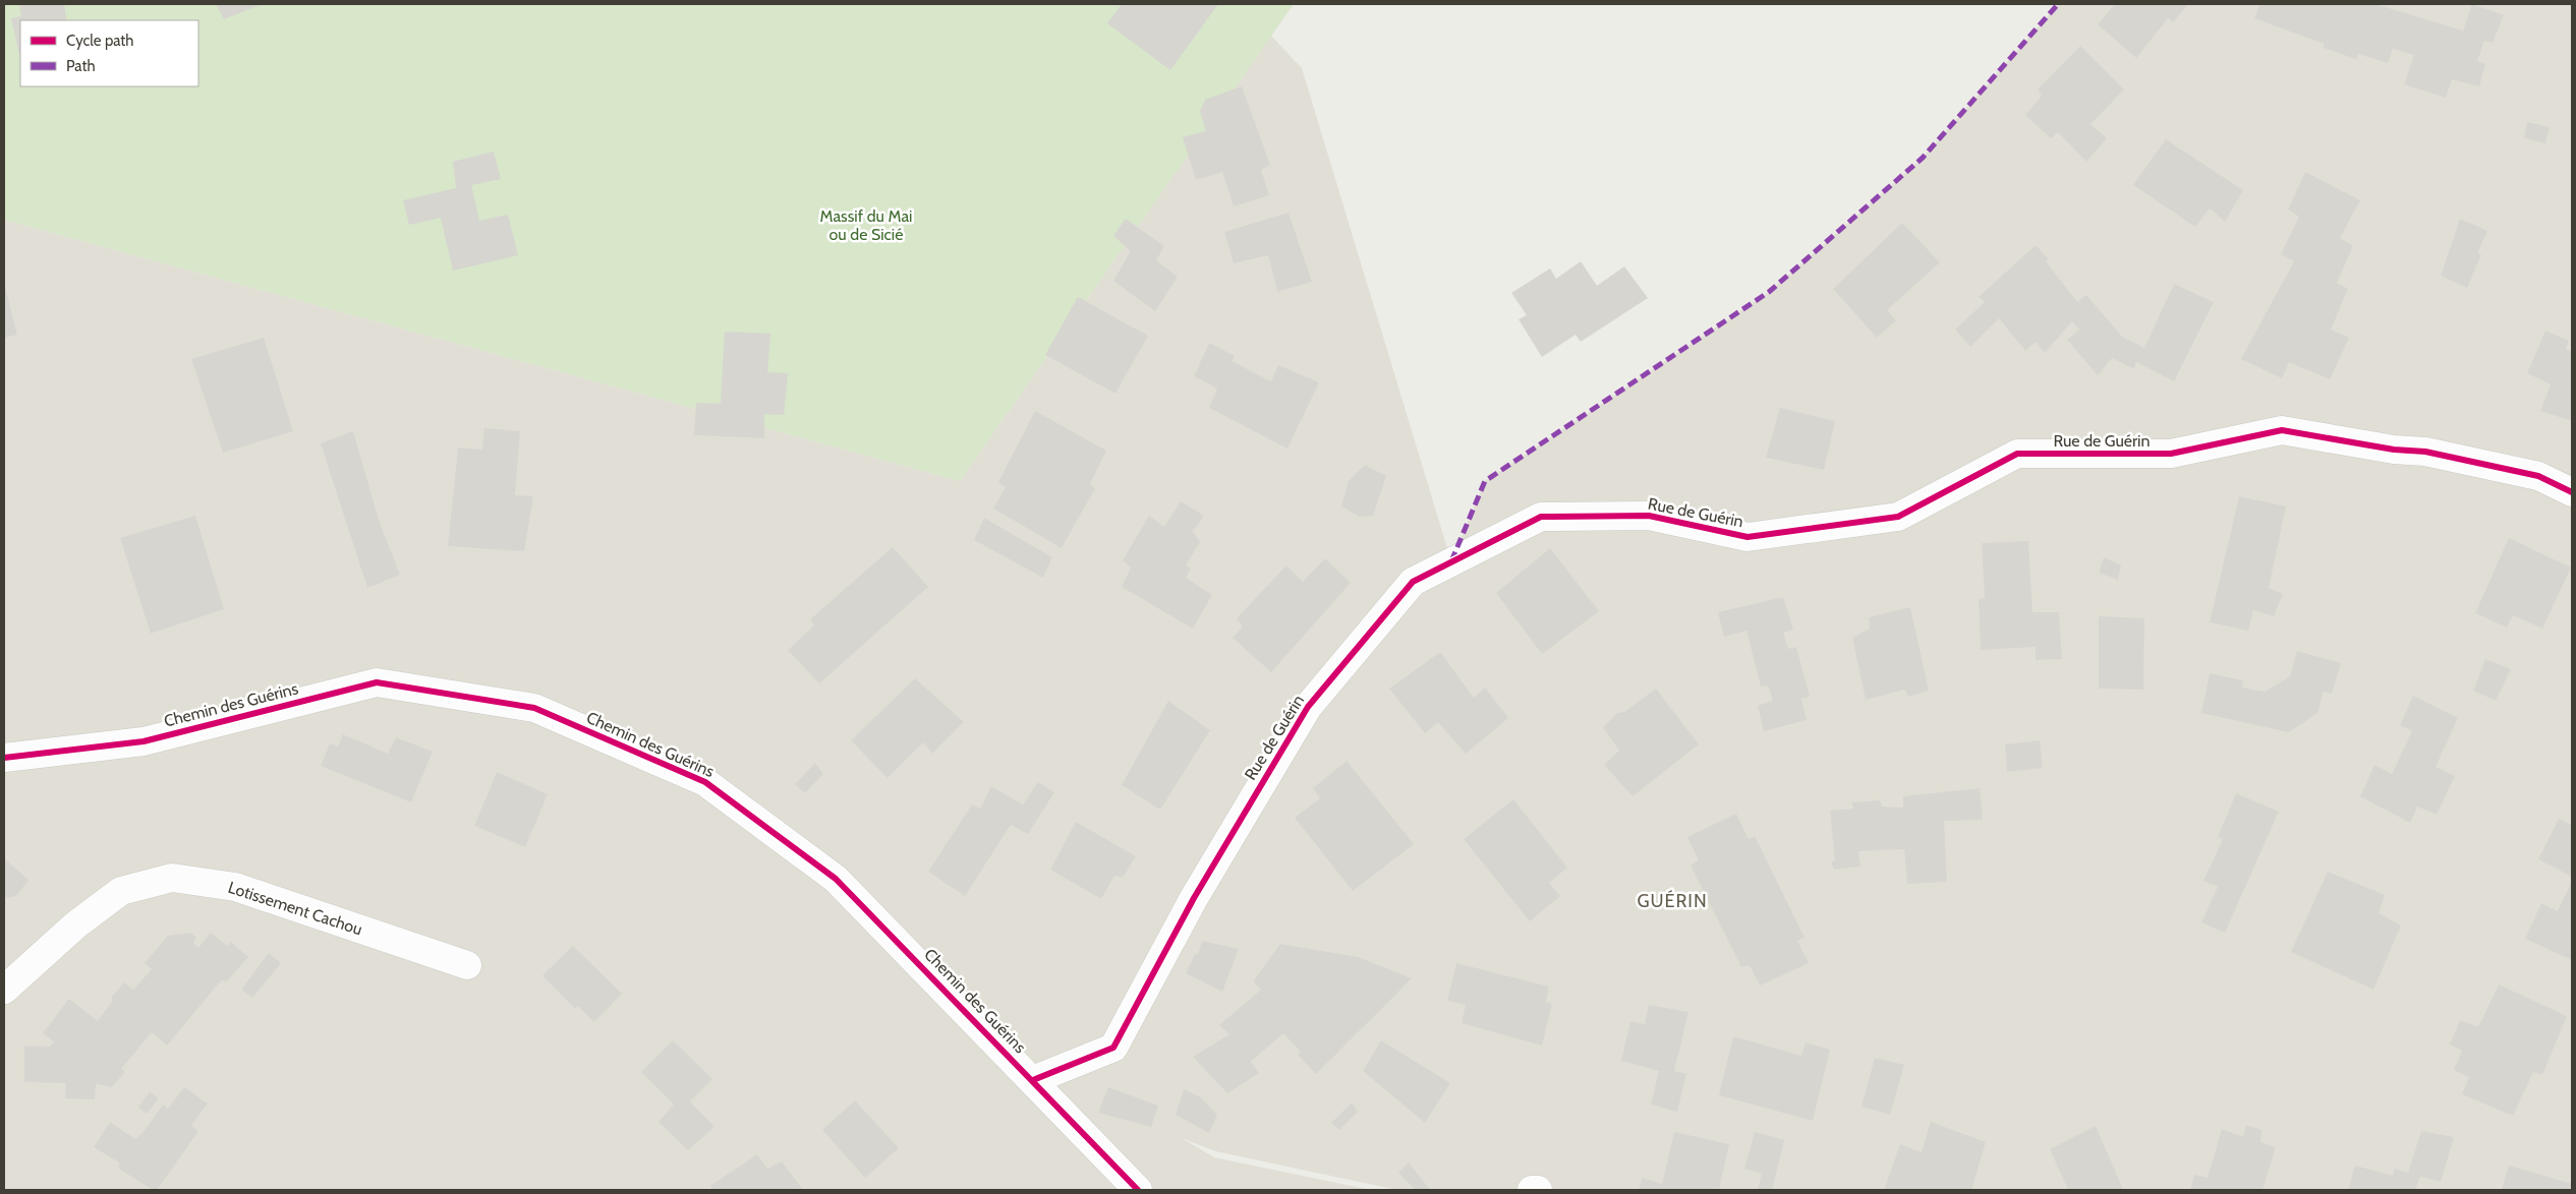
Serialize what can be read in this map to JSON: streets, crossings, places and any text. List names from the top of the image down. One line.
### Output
{"streets":{"street":["Rue de Guérin","Chemin des Guérins","Lotissement Cachou"]},"crossings":[["Rue de Guérin","Chemin des Guérins"]],"districts":["GUÉRIN"],"parks":["Massif du Mai ou de Sicié"],"legend":["Cycle path","Path"]}
